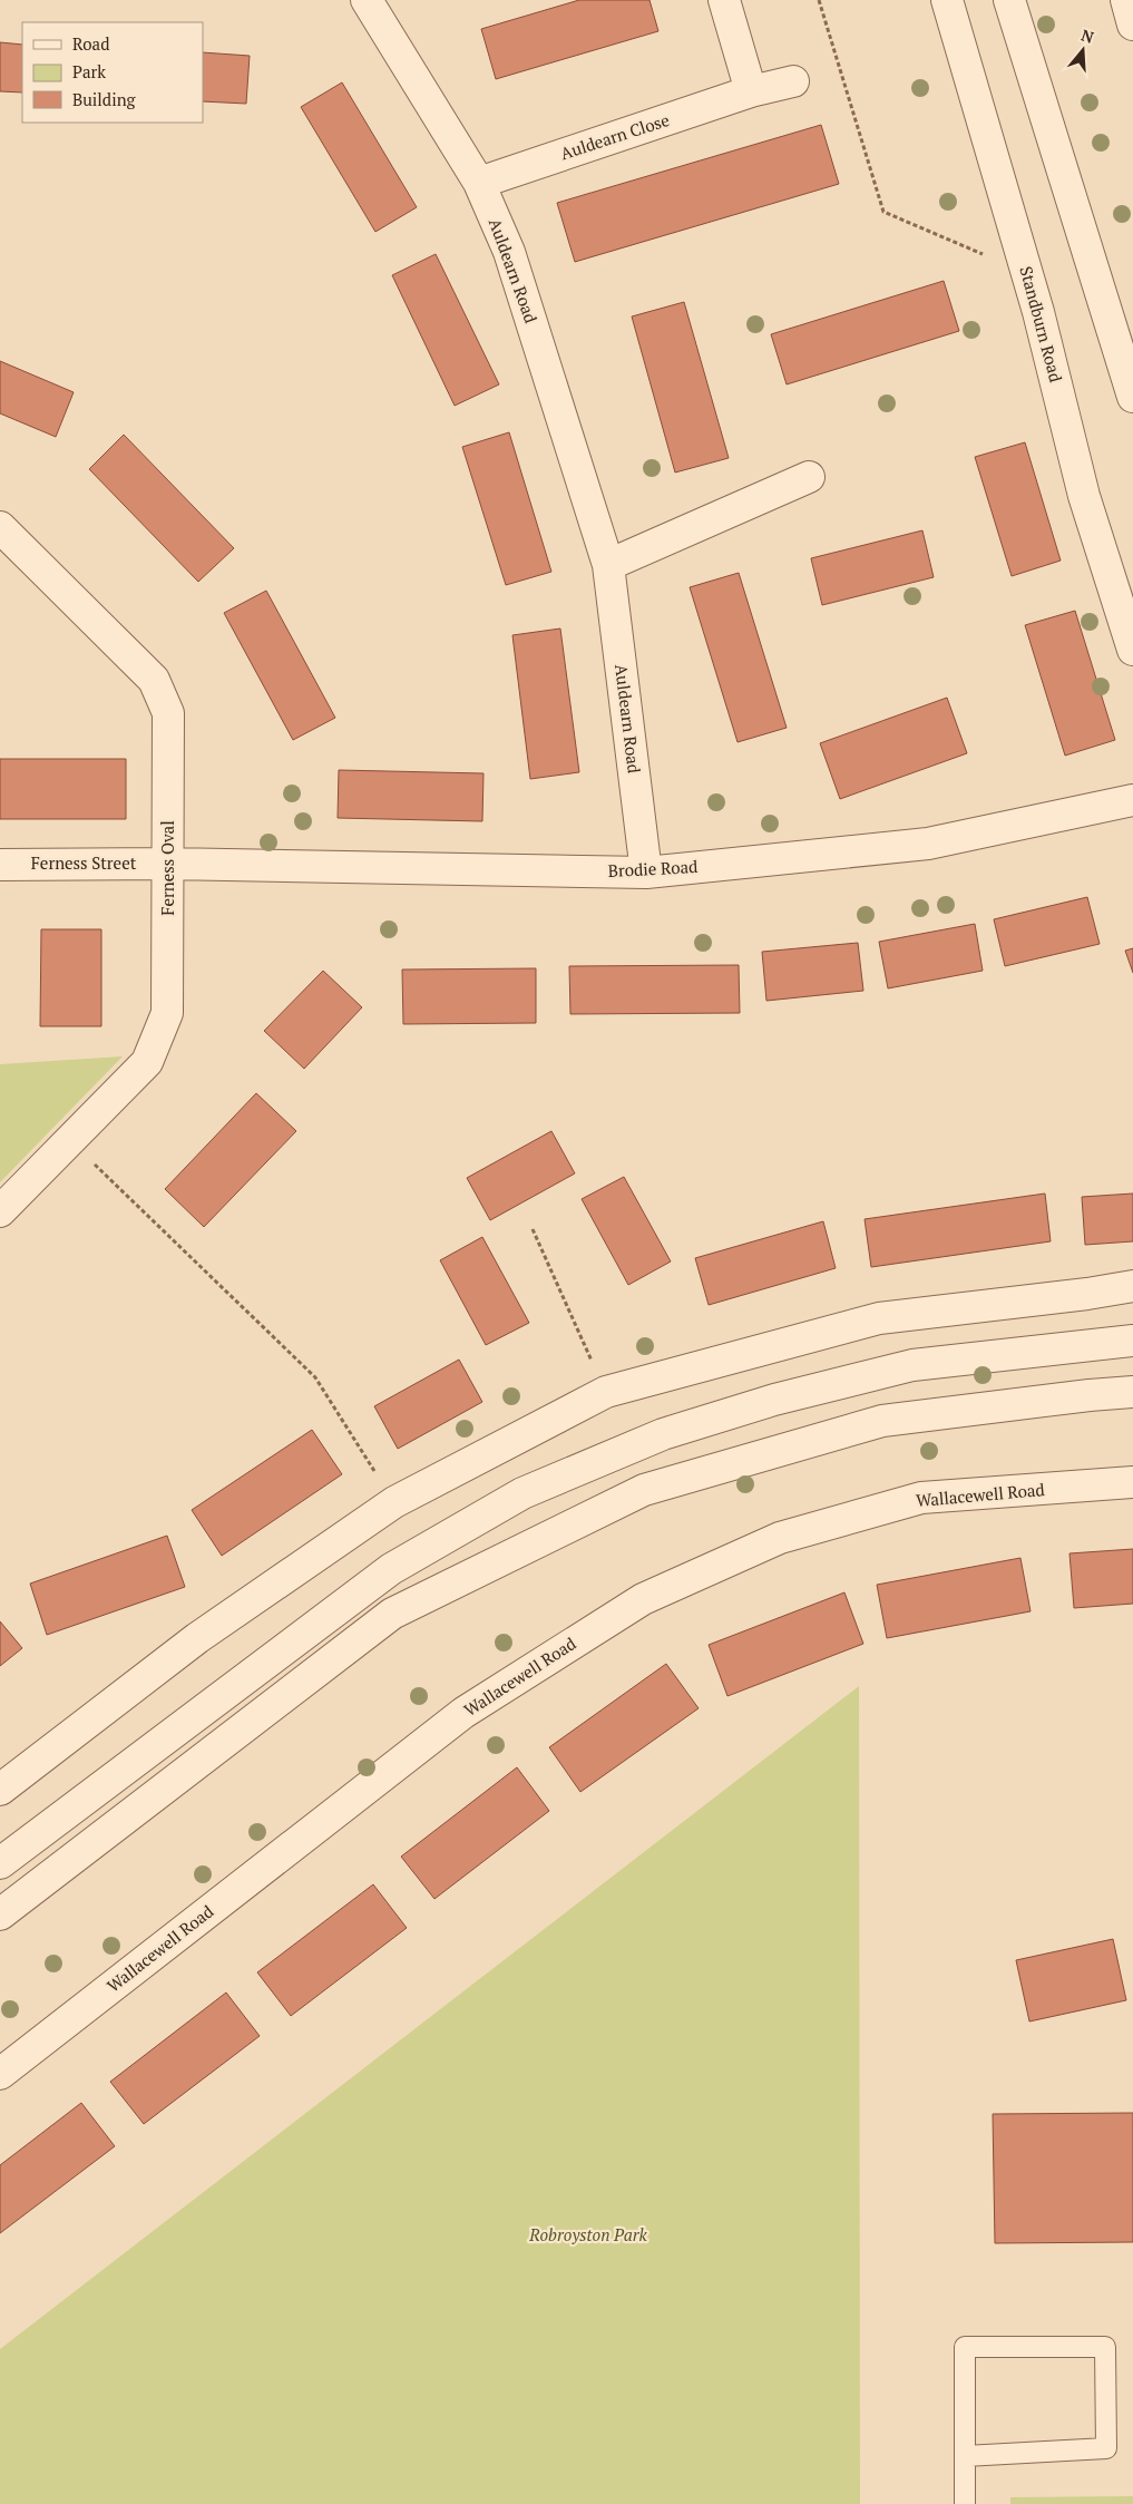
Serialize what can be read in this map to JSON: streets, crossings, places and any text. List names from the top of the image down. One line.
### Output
{"streets":{"street":["Auldearn Close","Auldearn Road","Standburn Road","Ferness Street","Ferness Oval","Brodie Road","Wallacewell Road"]},"crossings":[["Auldearn Close","Auldearn Road"],["Auldearn Road","Brodie Road"],["Ferness Street","Ferness Oval"],["Ferness Street","Brodie Road"],["Ferness Oval","Brodie Road"]],"parks":["Robroyston Park"],"legend":["Road","Park","Building"],"north":"top"}
